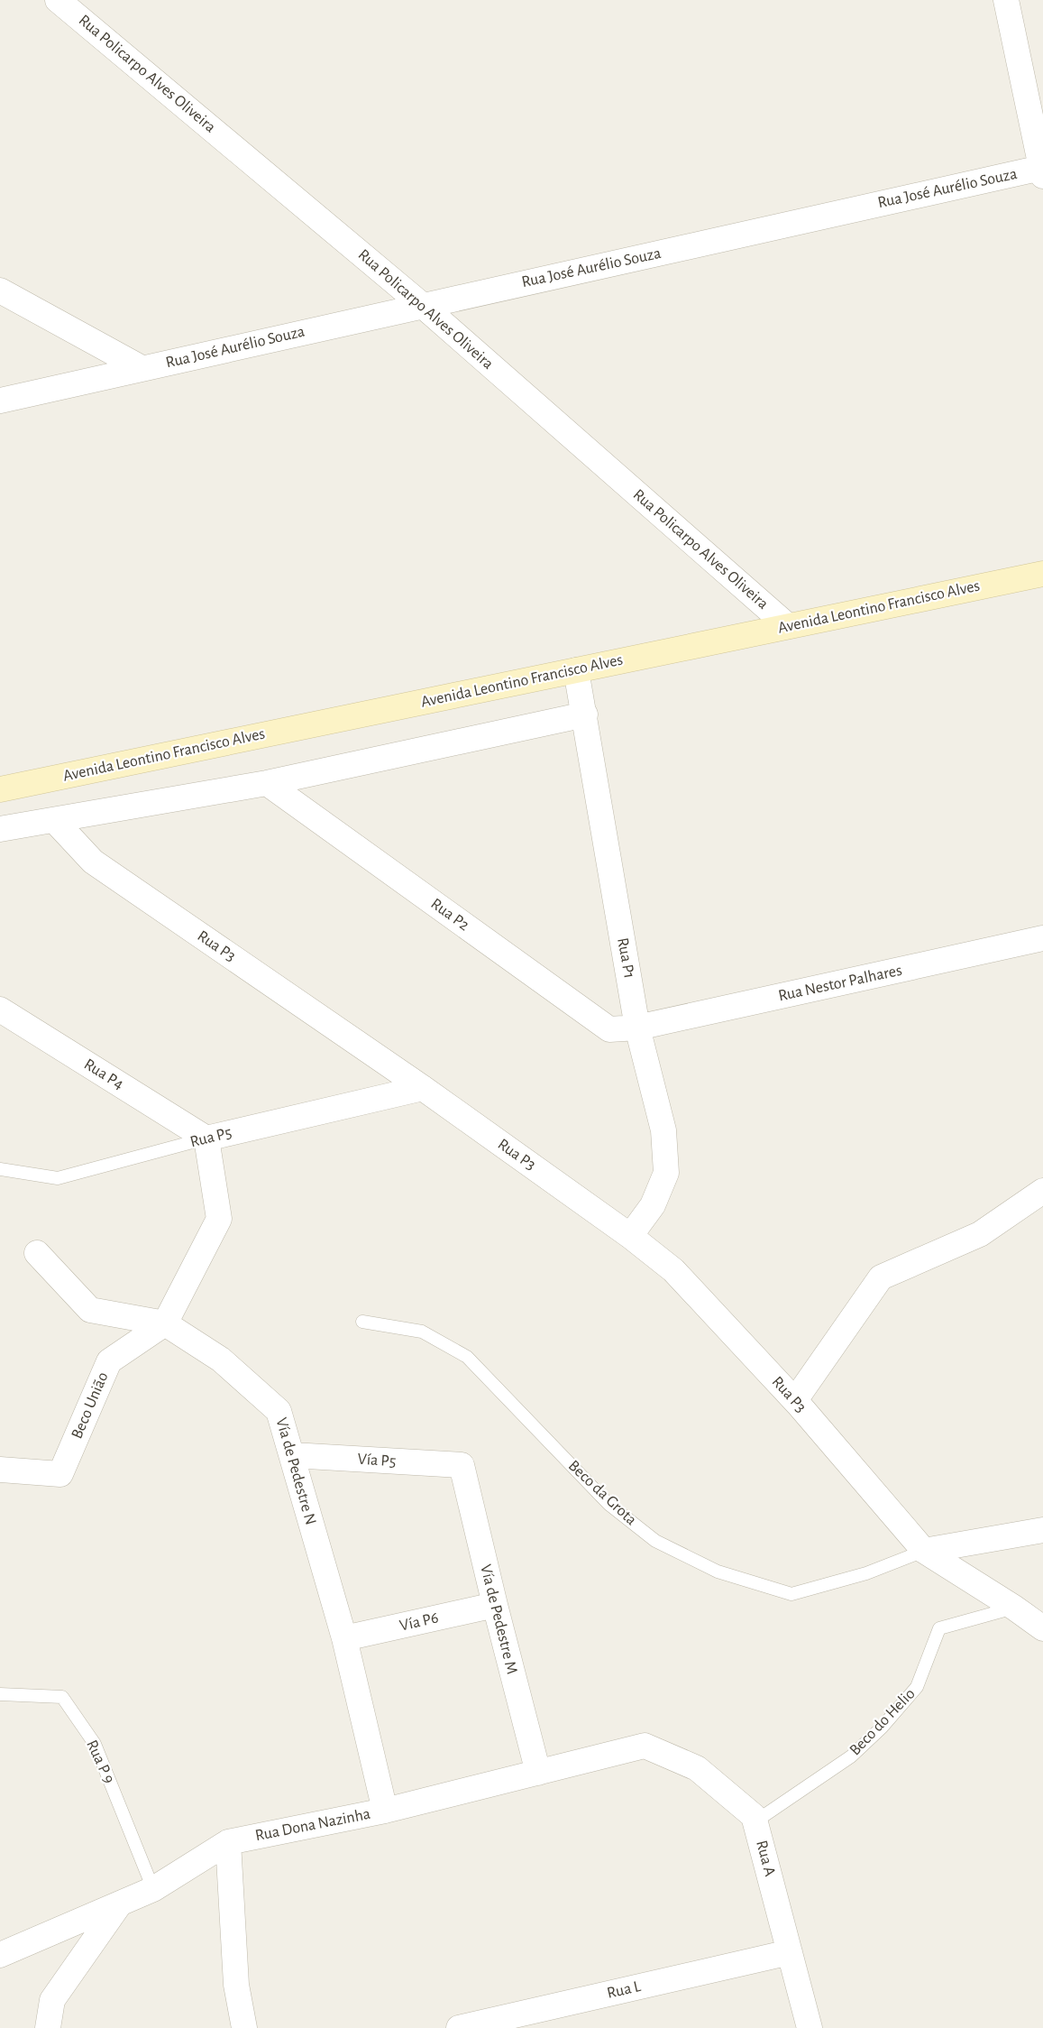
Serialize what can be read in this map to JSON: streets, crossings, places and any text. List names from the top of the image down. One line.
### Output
{"streets":{"street":["Rua Policarpo Alves Oliveira","Rua José Aurélio Souza","Avenida Leontino Francisco Alves","Rua P2","Rua P3","Rua P1","Rua Nestor Palhares","Rua P4","Rua P5","Beco União","Vía P5","Vía de Pedestre N","Vía de Pedestre M","Vía P6","Rua Dona Nazinha","Rua A","Rua L"],"lane":["Beco da Grota","Beco do Helio","Rua P 9"]},"crossings":[["Rua Policarpo Alves Oliveira","Rua José Aurélio Souza"],["Rua Policarpo Alves Oliveira","Avenida Leontino Francisco Alves"],["Avenida Leontino Francisco Alves","Rua P1"],["Rua P2","Rua P1"],["Rua P2","Rua Nestor Palhares"],["Rua P3","Rua P1"],["Rua P3","Rua P5"],["Rua P3","Beco da Grota"],["Rua P3","Beco do Helio"],["Rua P1","Rua Nestor Palhares"],["Rua P4","Rua P5"],["Beco União","Vía de Pedestre N"],["Vía P5","Vía de Pedestre N"],["Vía P5","Vía de Pedestre M"],["Vía de Pedestre N","Vía P6"],["Vía de Pedestre N","Rua Dona Nazinha"],["Vía de Pedestre M","Vía P6"],["Vía de Pedestre M","Rua Dona Nazinha"],["Beco do Helio","Rua A"],["Rua P 9","Rua Dona Nazinha"],["Rua Dona Nazinha","Rua A"],["Rua A","Rua L"]]}
